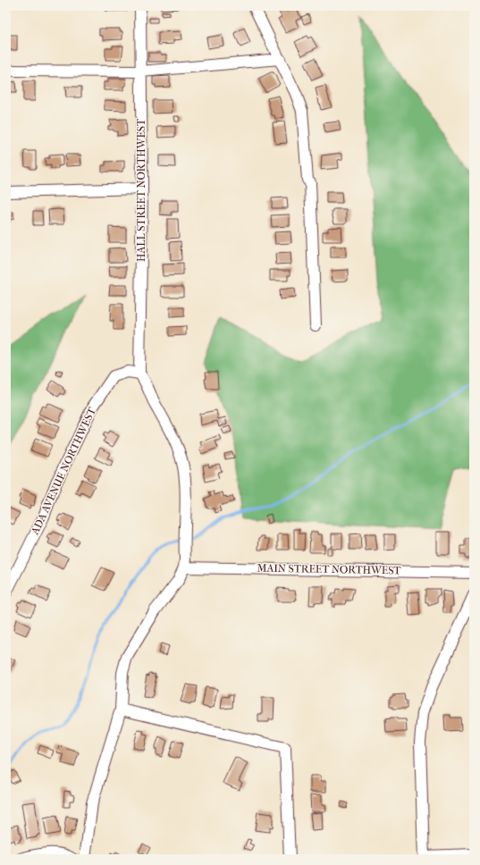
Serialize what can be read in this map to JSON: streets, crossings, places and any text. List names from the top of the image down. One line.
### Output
{"streets":{"street":["HALL STREET NORTHWEST","ADA AVENUE NORTHWEST","MAIN STREET NORTHWEST"]},"crossings":[["HALL STREET NORTHWEST","ADA AVENUE NORTHWEST"]]}
